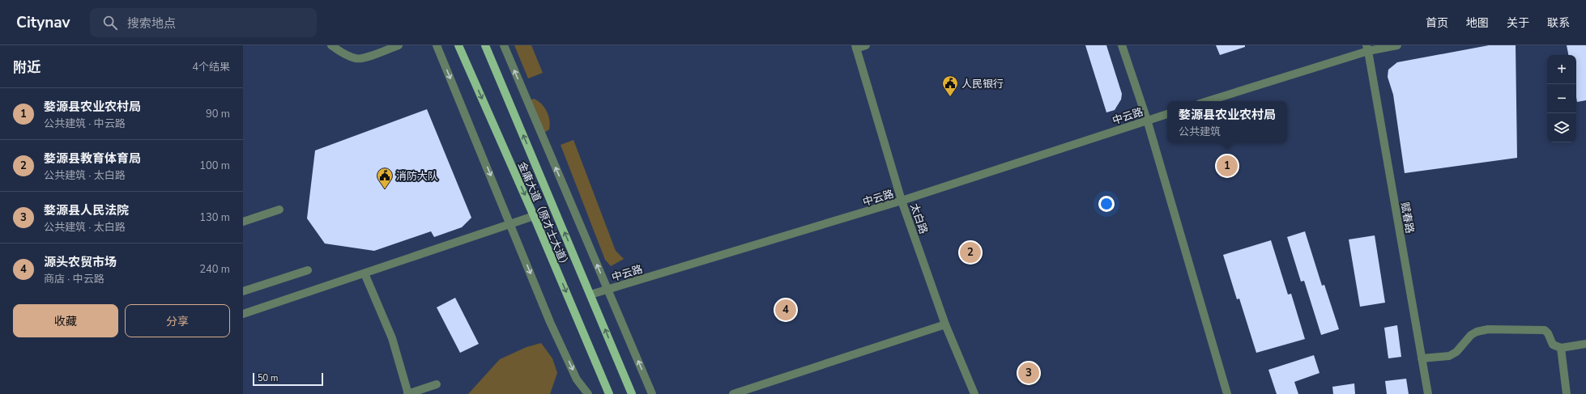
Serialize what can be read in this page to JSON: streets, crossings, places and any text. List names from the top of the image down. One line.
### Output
{"streets":{"main road":["金庸大道（原才士大道）"],"street":["中云路","赋春路","太白路"]},"crossings":[["中云路","金庸大道（原才士大道）"],["中云路","太白路"]],"places":{"public building":["人民银行","消防大队"]},"scale_bar":"50 m","page":{"header":"Citynav","search":"搜索地点","nav":["首页","地图","关于","联系"],"heading":["附近","4个结果"],"map_buttons":["+","−"],"list":[{"mark":"1","name":"婺源县农业农村局","note":"公共建筑 · 中云路","value":"90 m"},{"mark":"2","name":"婺源县教育体育局","note":"公共建筑 · 太白路","value":"100 m"},{"mark":"3","name":"婺源县人民法院","note":"公共建筑 · 太白路","value":"130 m"},{"mark":"4","name":"源头农贸市场","note":"商店 · 中云路","value":"240 m"}],"popup":["婺源县农业农村局","公共建筑"],"pins":["1","2","4","3"],"buttons":["收藏","分享"],"scale":"50 m"}}
